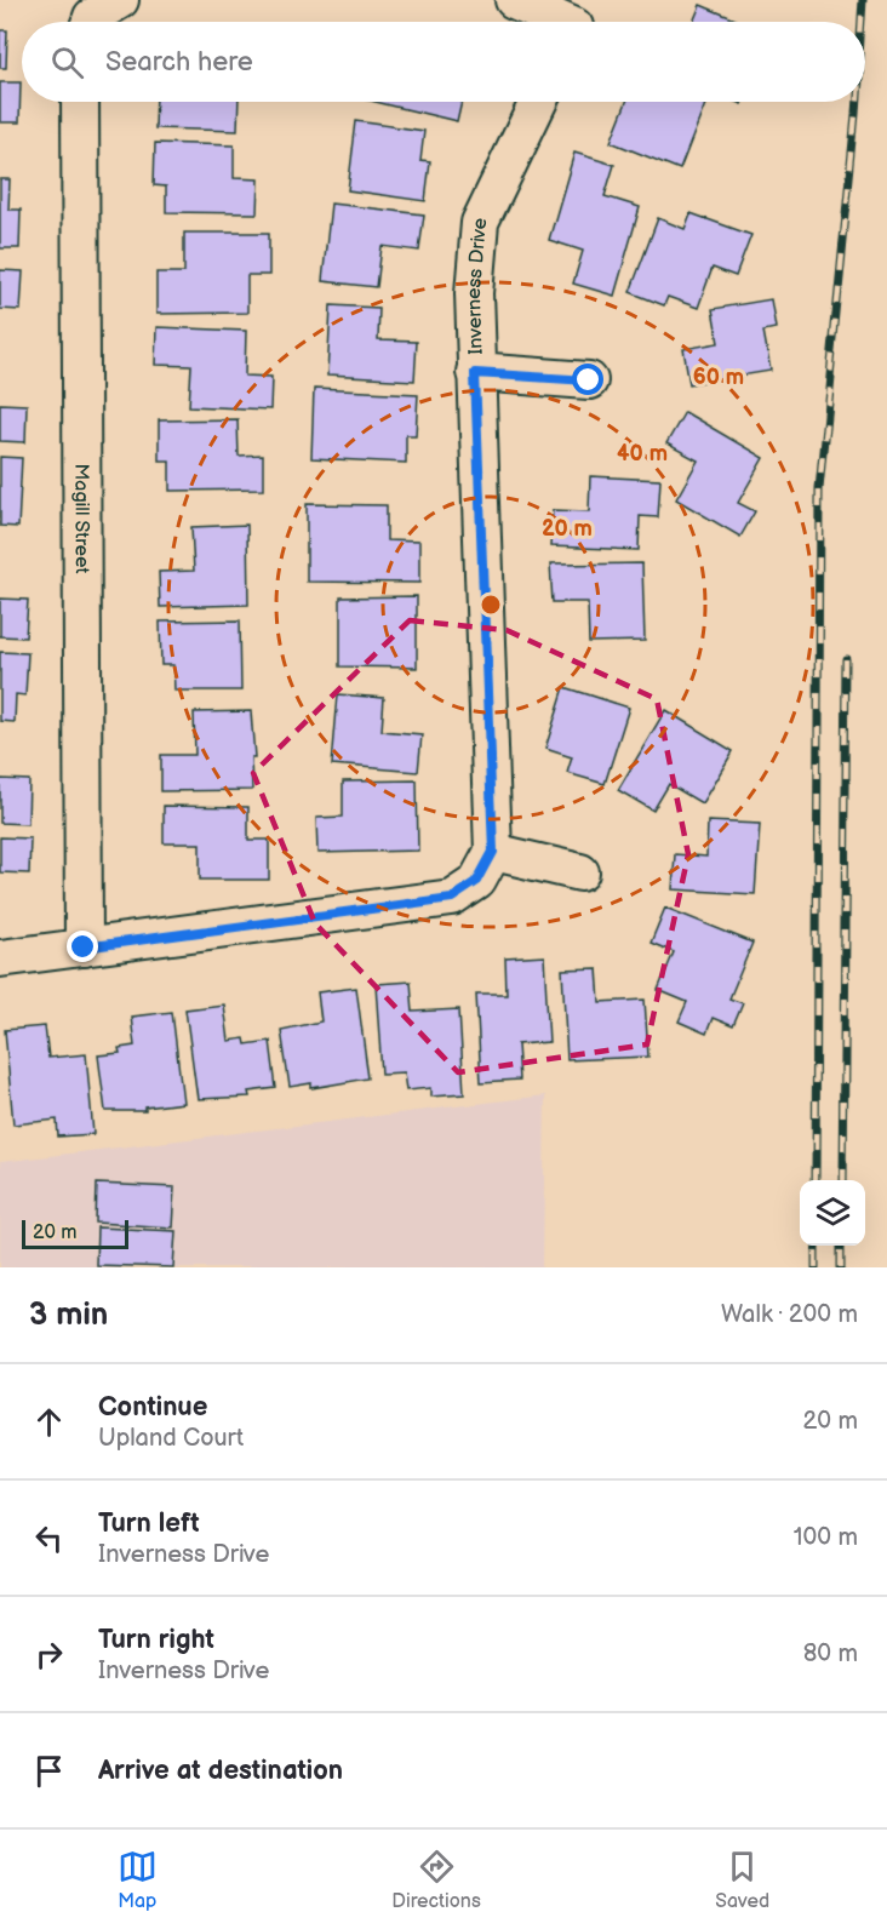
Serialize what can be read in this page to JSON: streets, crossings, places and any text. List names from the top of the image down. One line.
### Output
{"streets":{"street":["Inverness Drive","Magill Street"]},"scale_bar":"20 m","page":{"search":"Search here","scale":"20 m","heading":["3 min","Walk · 200 m"],"list":[["Continue","Upland Court","20 m"],["Turn left","Inverness Drive","100 m"],["Turn right","Inverness Drive","80 m"],"Arrive at destination"],"nav":["Map","Directions","Saved"]},"rings":["60 m","40 m","20 m"]}
